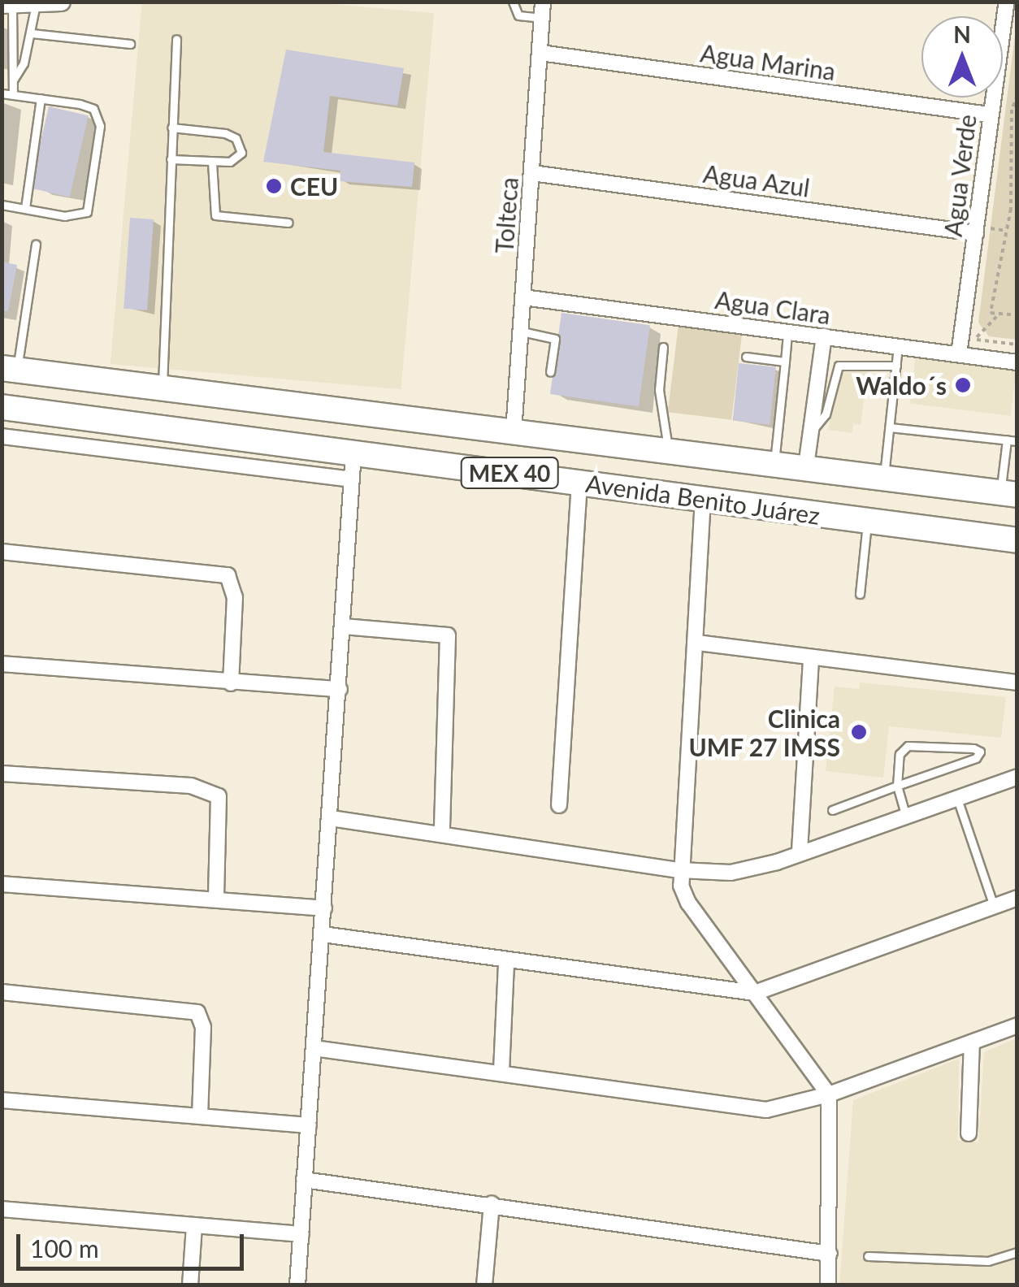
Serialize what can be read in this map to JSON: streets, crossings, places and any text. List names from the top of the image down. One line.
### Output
{"streets":{"main road":["MEX 40","Avenida Benito Juárez"],"street":["Agua Marina","Agua Verde","Agua Azul","Tolteca","Agua Clara"]},"crossings":[["Agua Marina","Agua Verde"],["Agua Marina","Tolteca"],["Agua Verde","Agua Azul"],["Agua Verde","Agua Clara"],["Agua Azul","Tolteca"],["Tolteca","Agua Clara"],["Tolteca","Avenida Benito Juárez"]],"places":["CEU","Waldo´s","Clinica UMF 27 IMSS"],"scale_bar":"100 m","north":"top"}
